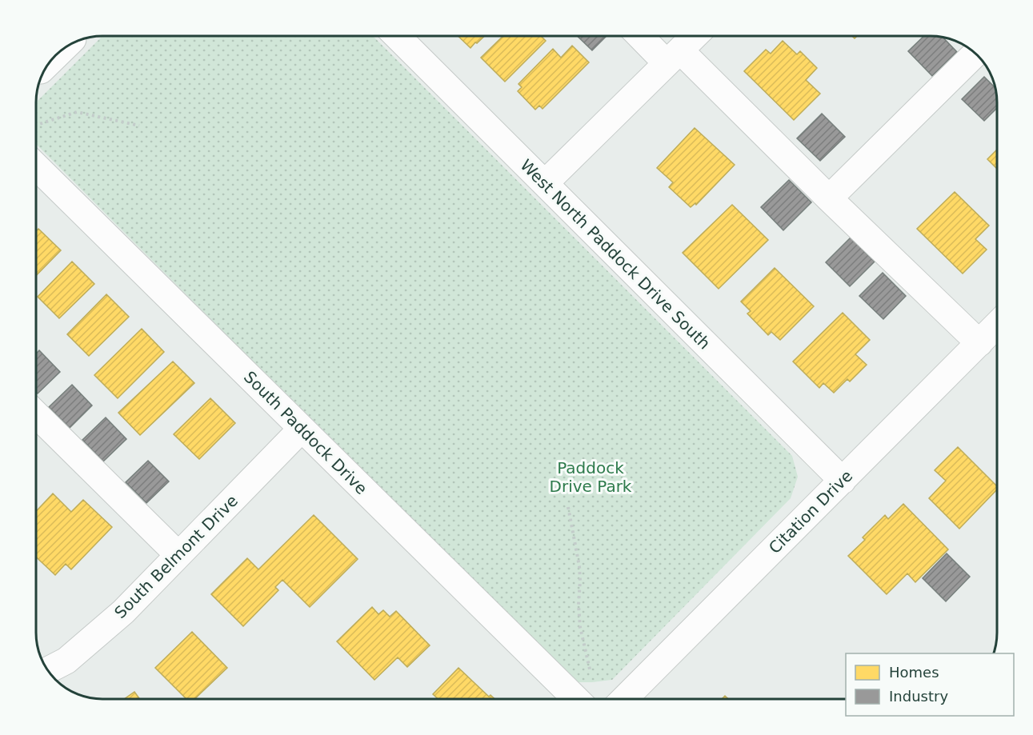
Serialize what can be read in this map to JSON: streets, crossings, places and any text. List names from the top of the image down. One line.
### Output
{"streets":{"street":["West North Paddock Drive South","South Paddock Drive","Citation Drive","South Belmont Drive"]},"crossings":[["West North Paddock Drive South","Citation Drive"],["South Paddock Drive","South Belmont Drive"]],"parks":["Paddock Drive Park"],"legend":["Homes","Industry"]}
